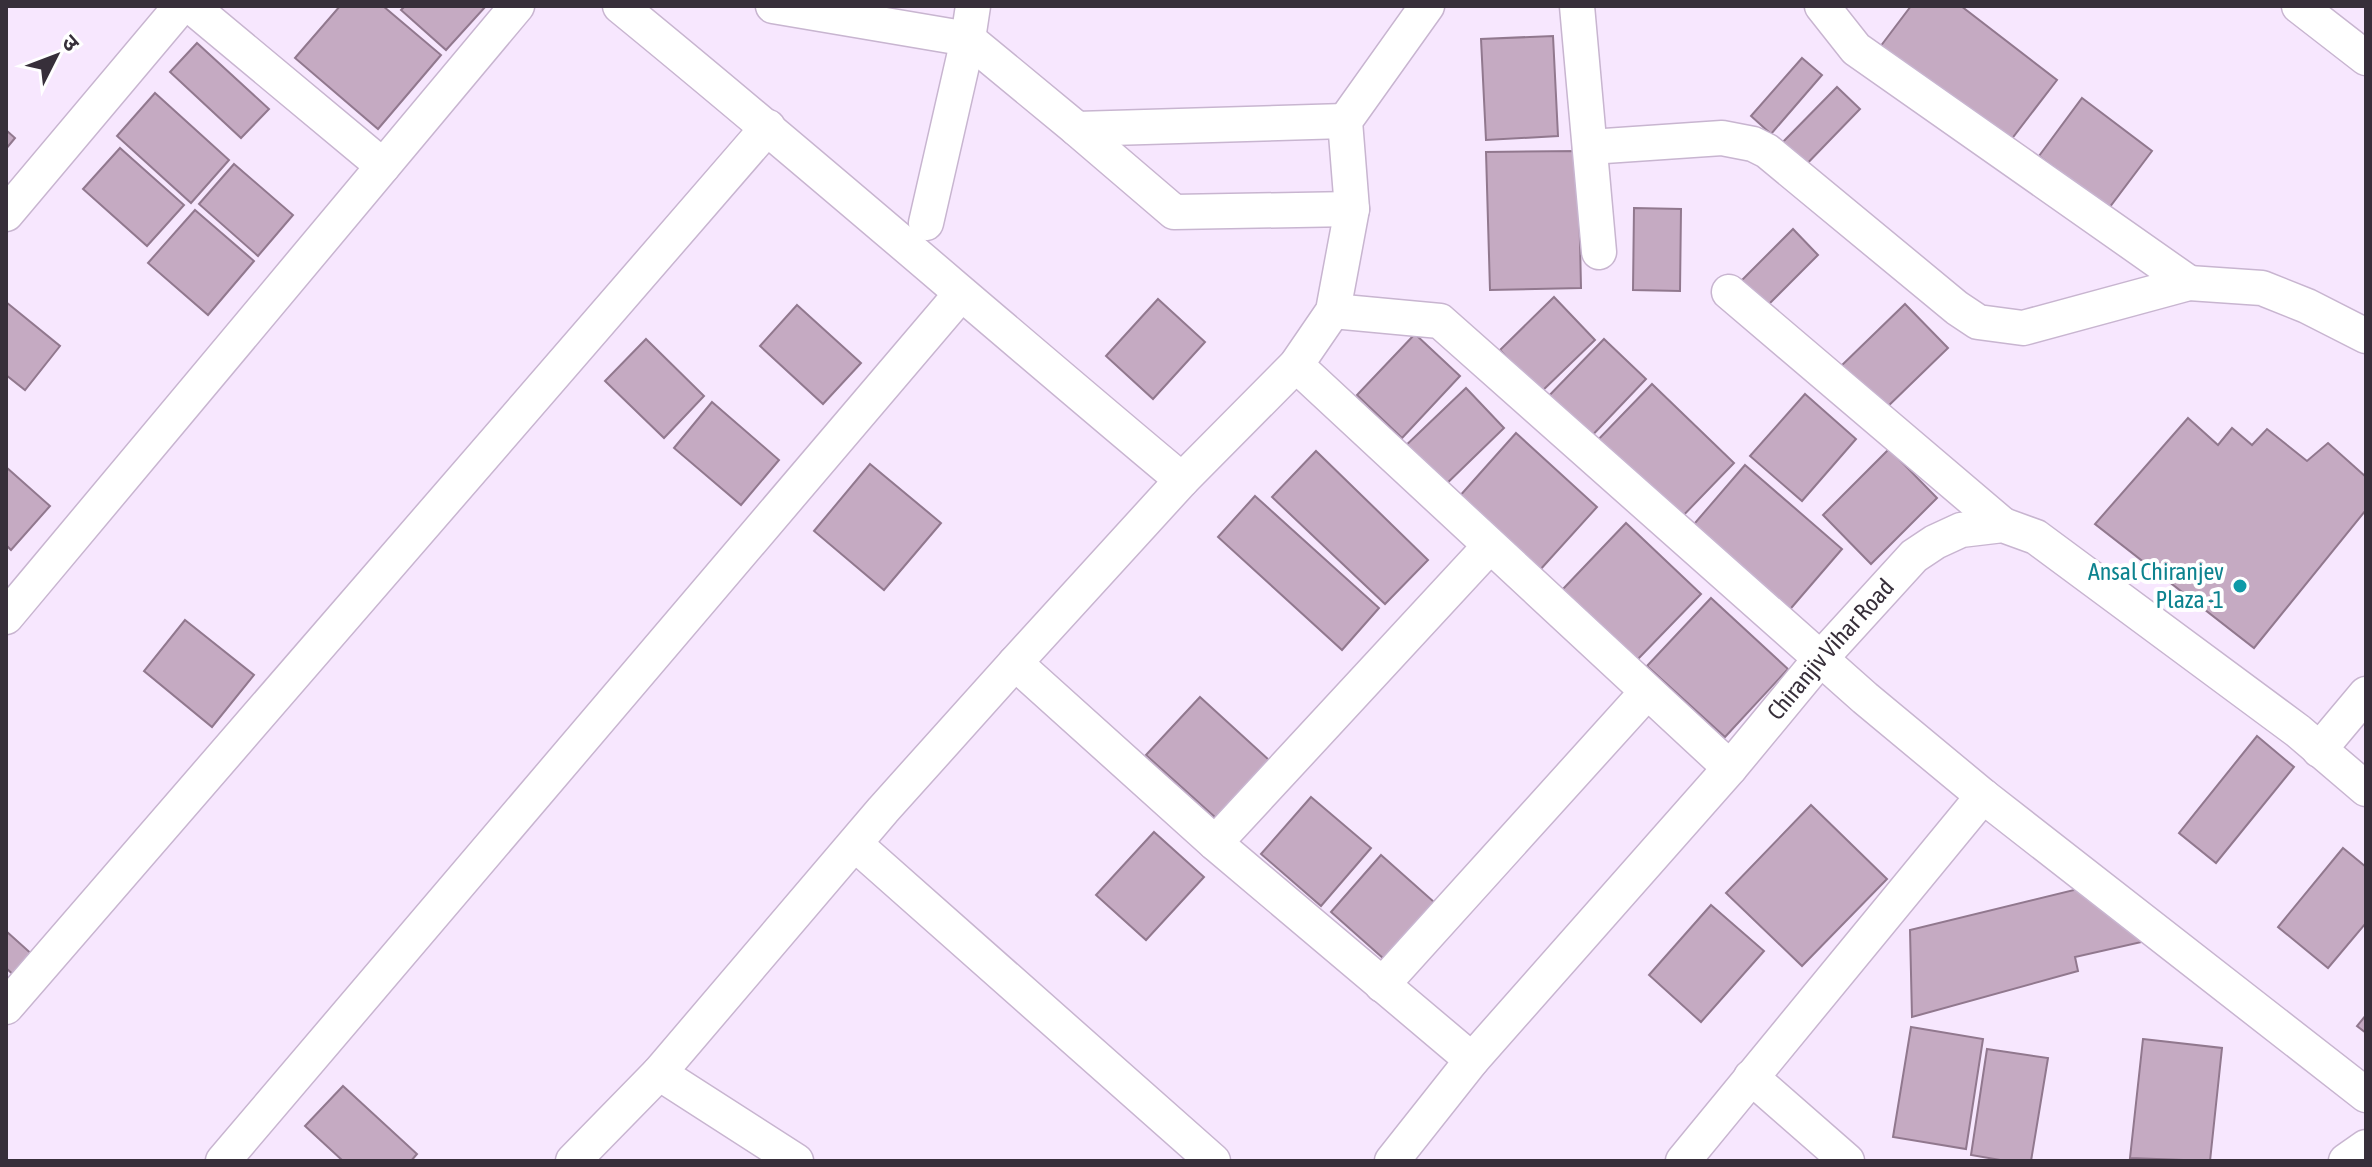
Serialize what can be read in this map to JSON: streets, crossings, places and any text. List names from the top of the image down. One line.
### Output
{"streets":{"street":["Chiranjiv Vihar Road"]},"places":["Ansal Chiranjev Plaza -1"],"north":"top right"}
